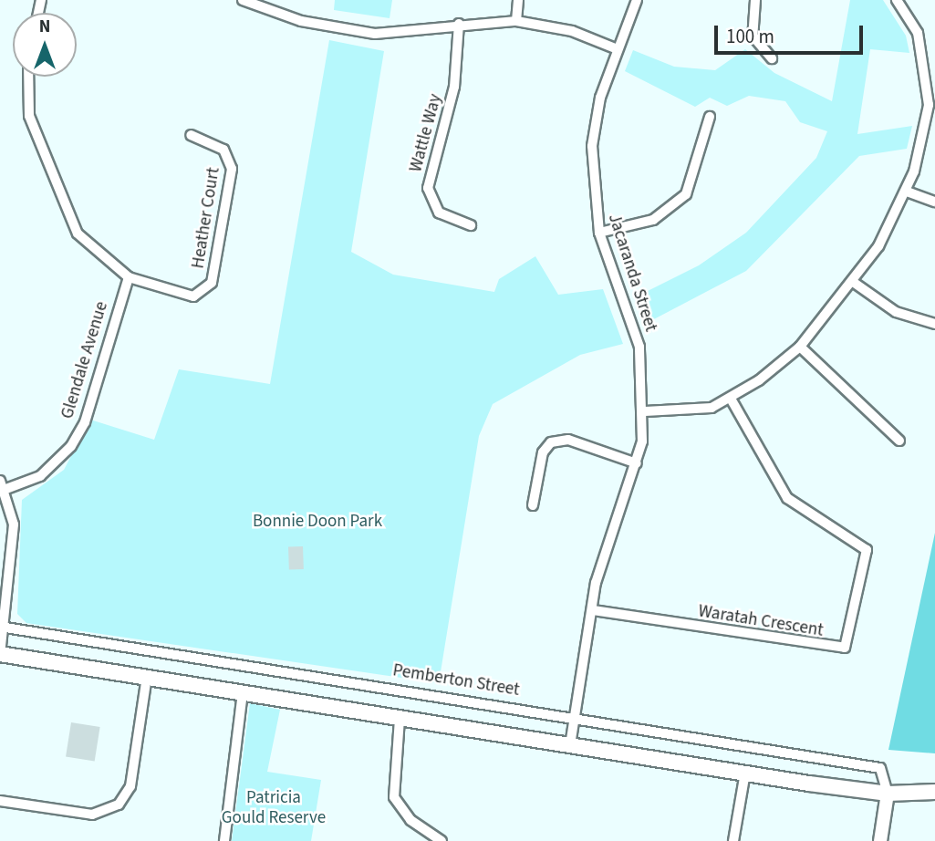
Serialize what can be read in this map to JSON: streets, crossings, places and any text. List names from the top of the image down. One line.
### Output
{"streets":{"street":["Wattle Way","Heather Court","Jacaranda Street","Glendale Avenue","Waratah Crescent","Pemberton Street"]},"crossings":[["Heather Court","Glendale Avenue"],["Jacaranda Street","Waratah Crescent"],["Jacaranda Street","Pemberton Street"]],"parks":["Bonnie Doon Park","Patricia Gould Reserve"],"scale_bar":"100 m","north":"top"}
